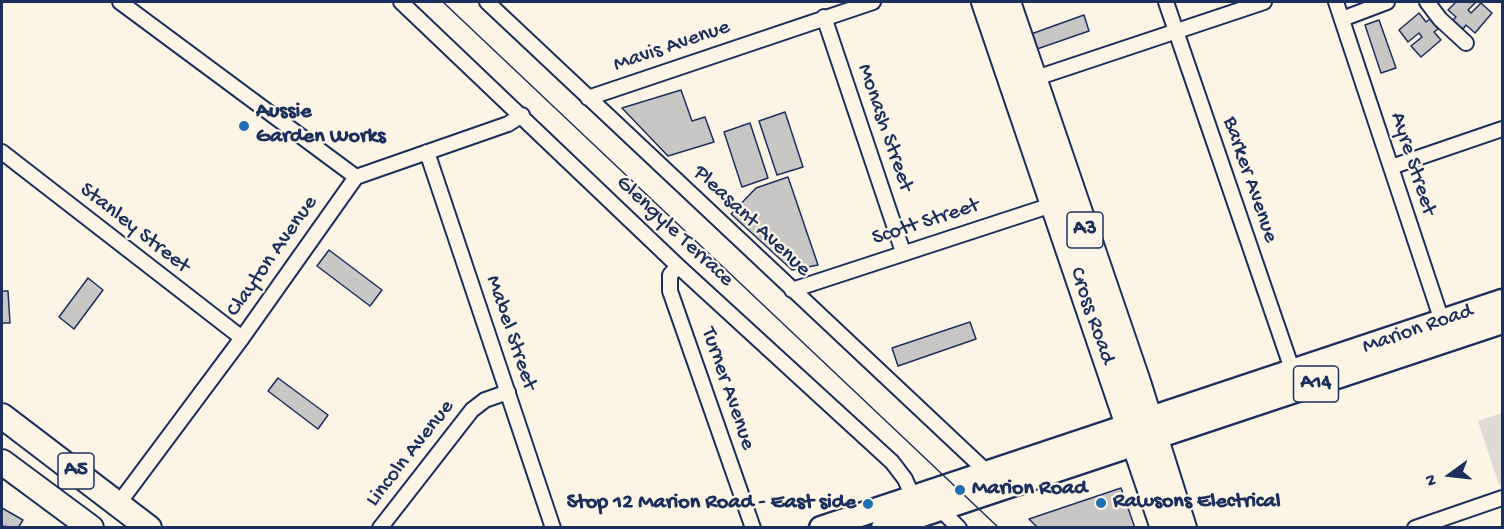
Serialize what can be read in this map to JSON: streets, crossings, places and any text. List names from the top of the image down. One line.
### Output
{"streets":{"highway":["A3","Cross Road","A5"],"main road":["Marion Road","A14"],"street":["Mavis Avenue","Monash Street","Ayre Street","Barker Avenue","Pleasant Avenue","Scott Street","Stanley Street","Glengyle Terrace","Clayton Avenue","Mabel Street","Turner Avenue","Lincoln Avenue"]},"crossings":[["Mavis Avenue","Monash Street"],["Mavis Avenue","Pleasant Avenue"],["Monash Street","Scott Street"],["Ayre Street","Marion Road"],["Barker Avenue","Marion Road"],["Pleasant Avenue","Scott Street"],["Pleasant Avenue","Marion Road"],["Scott Street","Cross Road"],["Stanley Street","Clayton Avenue"],["Glengyle Terrace","Marion Road"],["Glengyle Terrace","Turner Avenue"],["Clayton Avenue","A5"],["Cross Road","Marion Road"],["Mabel Street","Lincoln Avenue"]],"places":["Aussie Garden Works","Marion Road","Rawsons Electrical","Stop 12 Marion Road - East side"],"north":"left"}
